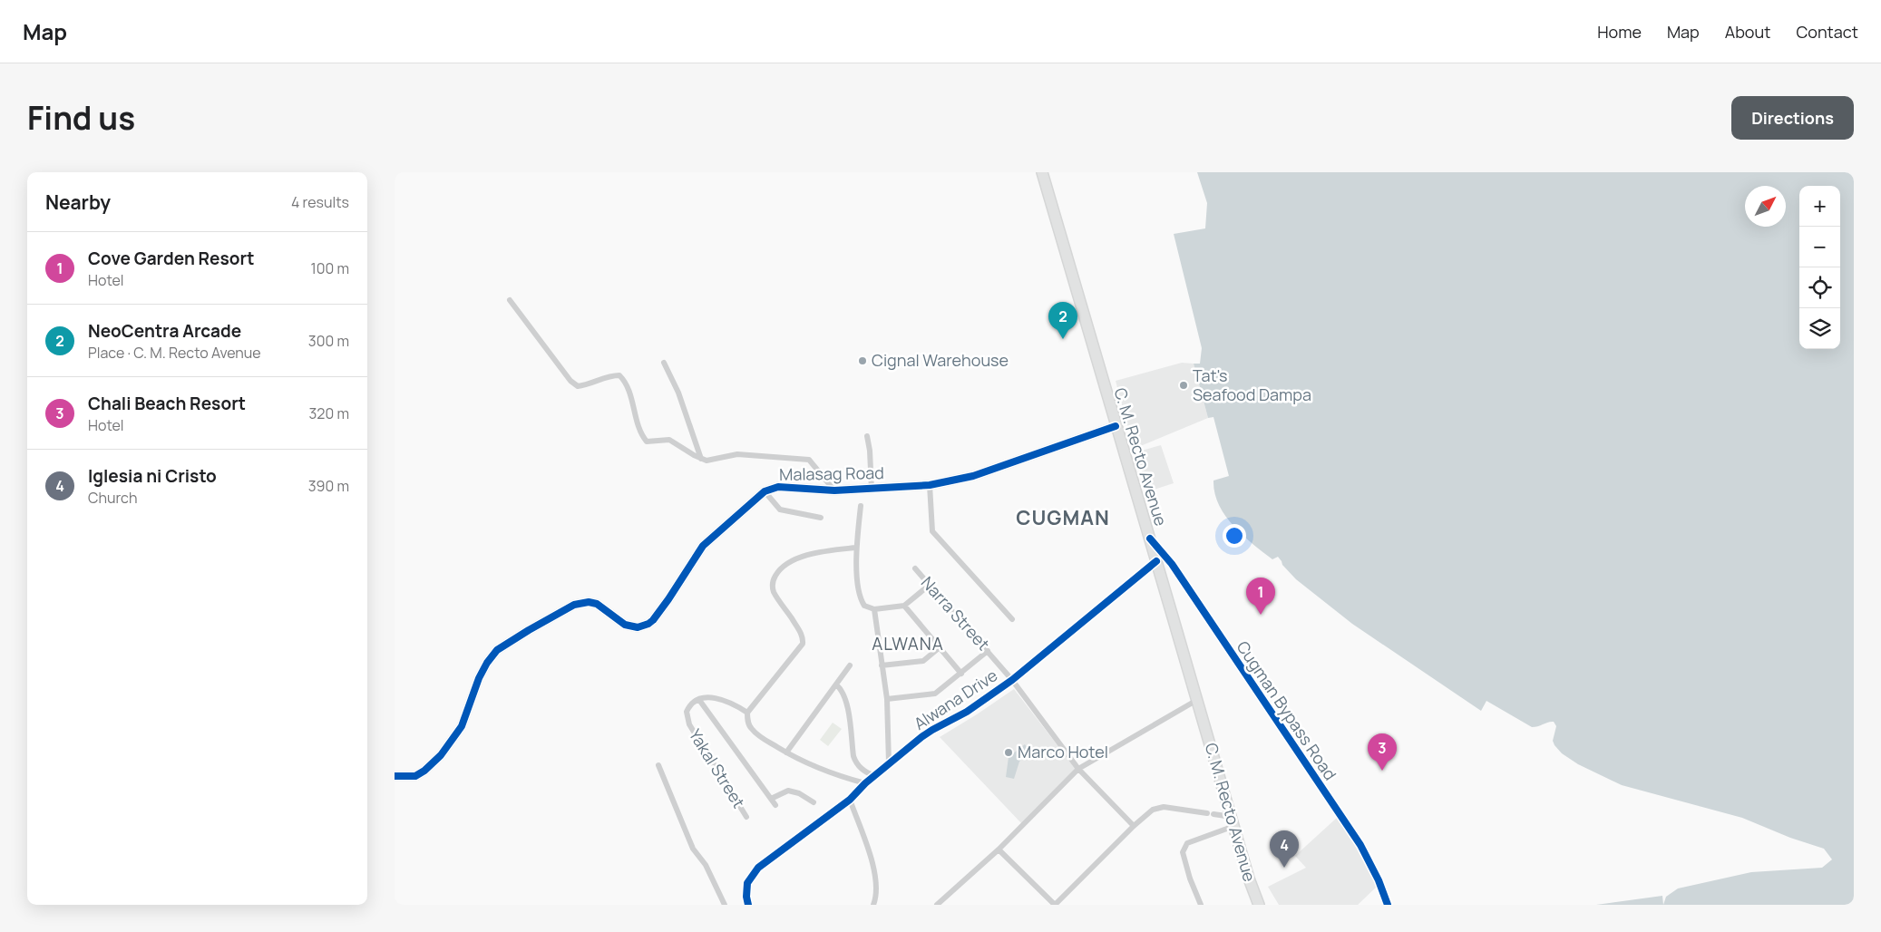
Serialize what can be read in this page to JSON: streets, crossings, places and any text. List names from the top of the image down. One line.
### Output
{"streets":{"highway":["C. M. Recto Avenue"],"street":["Malasag Road","Narra Street","Alwana Drive","Cugman Bypass Road","Yakal Street"]},"crossings":[["C. M. Recto Avenue","Malasag Road"],["C. M. Recto Avenue","Alwana Drive"],["C. M. Recto Avenue","Cugman Bypass Road"],["Narra Street","Alwana Drive"]],"districts":["CUGMAN","ALWANA"],"places":["Cignal Warehouse","Tat's Seafood Dampa","Marco Hotel"],"north":"top right","page":{"header":"Map","nav":["Home","Map","About","Contact"],"title":"Find us","buttons":"Directions","heading":["Nearby","4 results"],"map_buttons":["+","−"],"list":[{"mark":"1","name":"Cove Garden Resort","note":"Hotel","value":"100 m"},{"mark":"2","name":"NeoCentra Arcade","note":"Place · C. M. Recto Avenue","value":"300 m"},{"mark":"3","name":"Chali Beach Resort","note":"Hotel","value":"320 m"},{"mark":"4","name":"Iglesia ni Cristo","note":"Church","value":"390 m"}],"pins":["2","1","3","4"]}}
